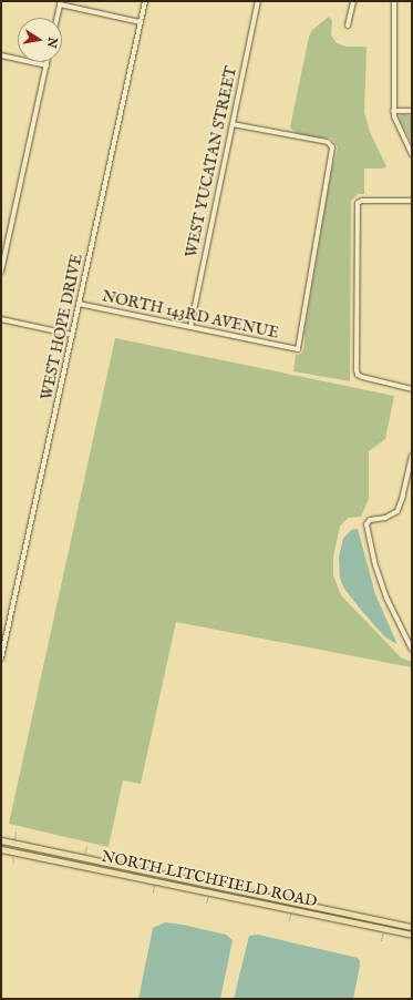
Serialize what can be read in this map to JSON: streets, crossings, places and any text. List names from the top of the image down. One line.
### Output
{"streets":{"main road":["NORTH LITCHFIELD ROAD"],"street":["WEST YUCATAN STREET","NORTH 143RD AVENUE","WEST HOPE DRIVE"]},"crossings":[["WEST YUCATAN STREET","NORTH 143RD AVENUE"],["NORTH 143RD AVENUE","WEST HOPE DRIVE"]],"north":"right"}
